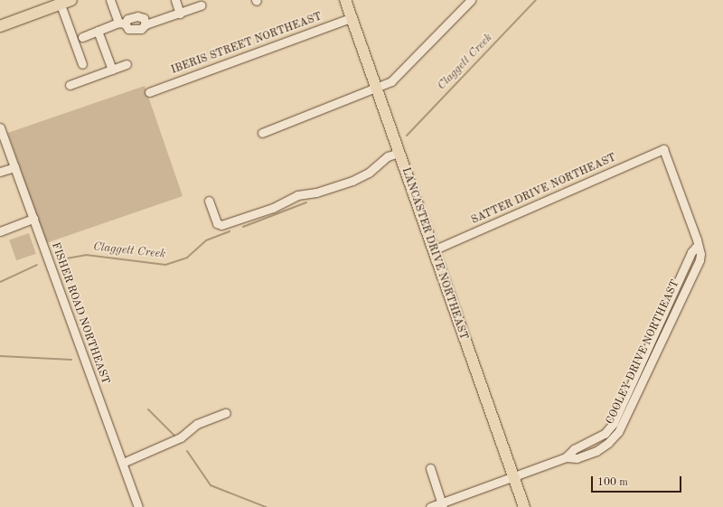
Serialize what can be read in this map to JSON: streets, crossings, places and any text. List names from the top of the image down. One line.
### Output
{"streets":{"main road":["LANCASTER DRIVE NORTHEAST"],"street":["IBERIS STREET NORTHEAST","SATTER DRIVE NORTHEAST","FISHER ROAD NORTHEAST","COOLEY DRIVE NORTHEAST"]},"crossings":[["IBERIS STREET NORTHEAST","LANCASTER DRIVE NORTHEAST"],["SATTER DRIVE NORTHEAST","LANCASTER DRIVE NORTHEAST"],["SATTER DRIVE NORTHEAST","COOLEY DRIVE NORTHEAST"],["LANCASTER DRIVE NORTHEAST","COOLEY DRIVE NORTHEAST"]],"water":["Claggett Creek"],"scale_bar":"100 m"}
